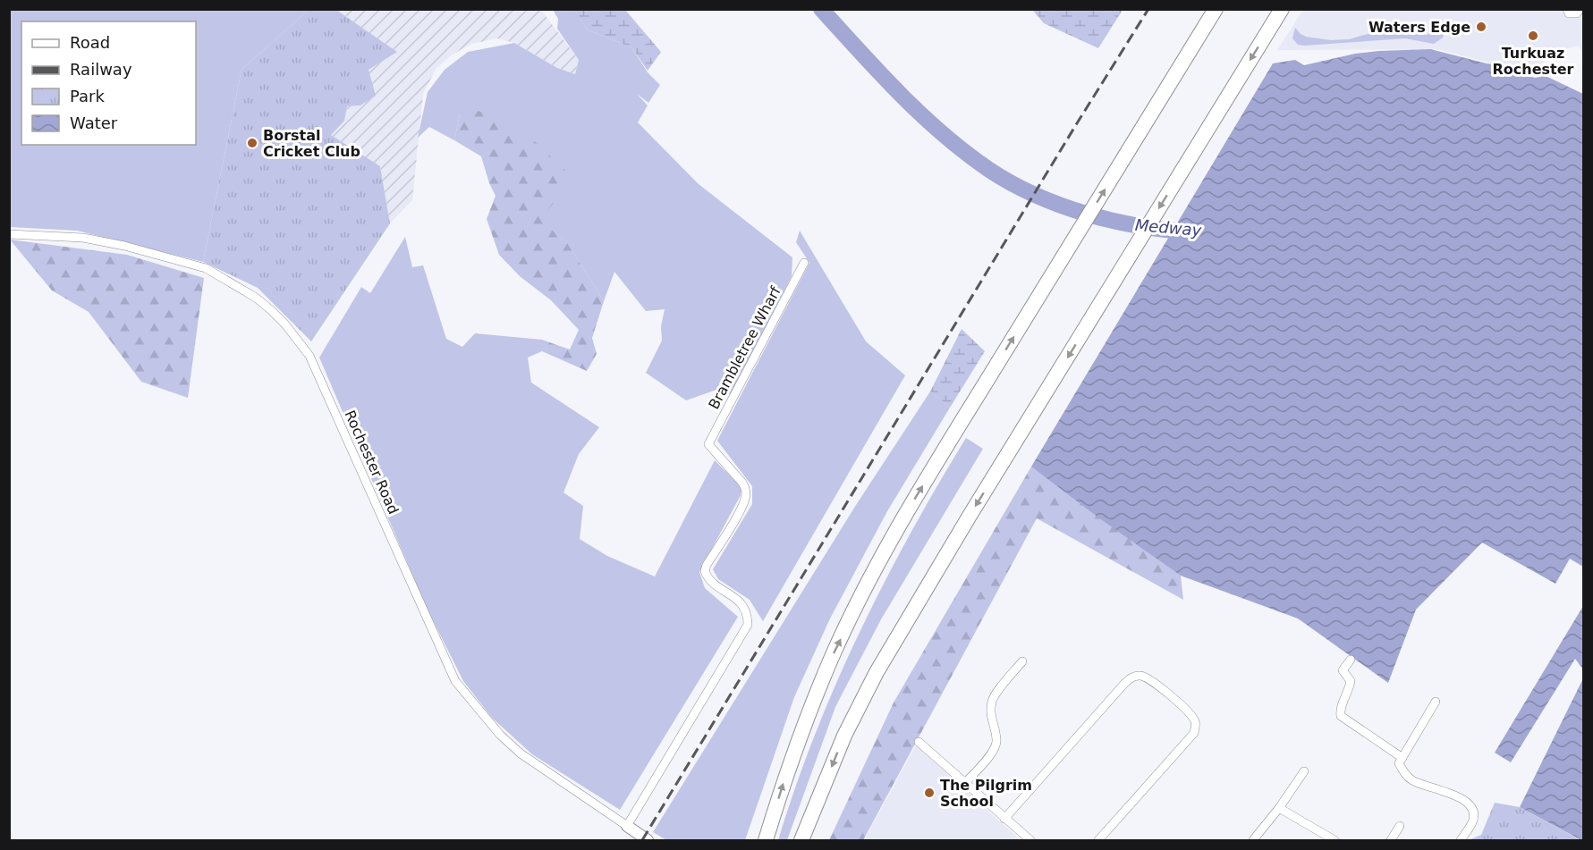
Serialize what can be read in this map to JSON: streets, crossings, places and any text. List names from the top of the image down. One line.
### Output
{"streets":{"street":["Brambletree Wharf","Rochester Road"]},"crossings":[["Brambletree Wharf","Rochester Road"]],"water":["Medway"],"places":["Waters Edge","Turkuaz Rochester","Borstal Cricket Club","The Pilgrim School"],"legend":["Road","Railway","Park","Water"]}
